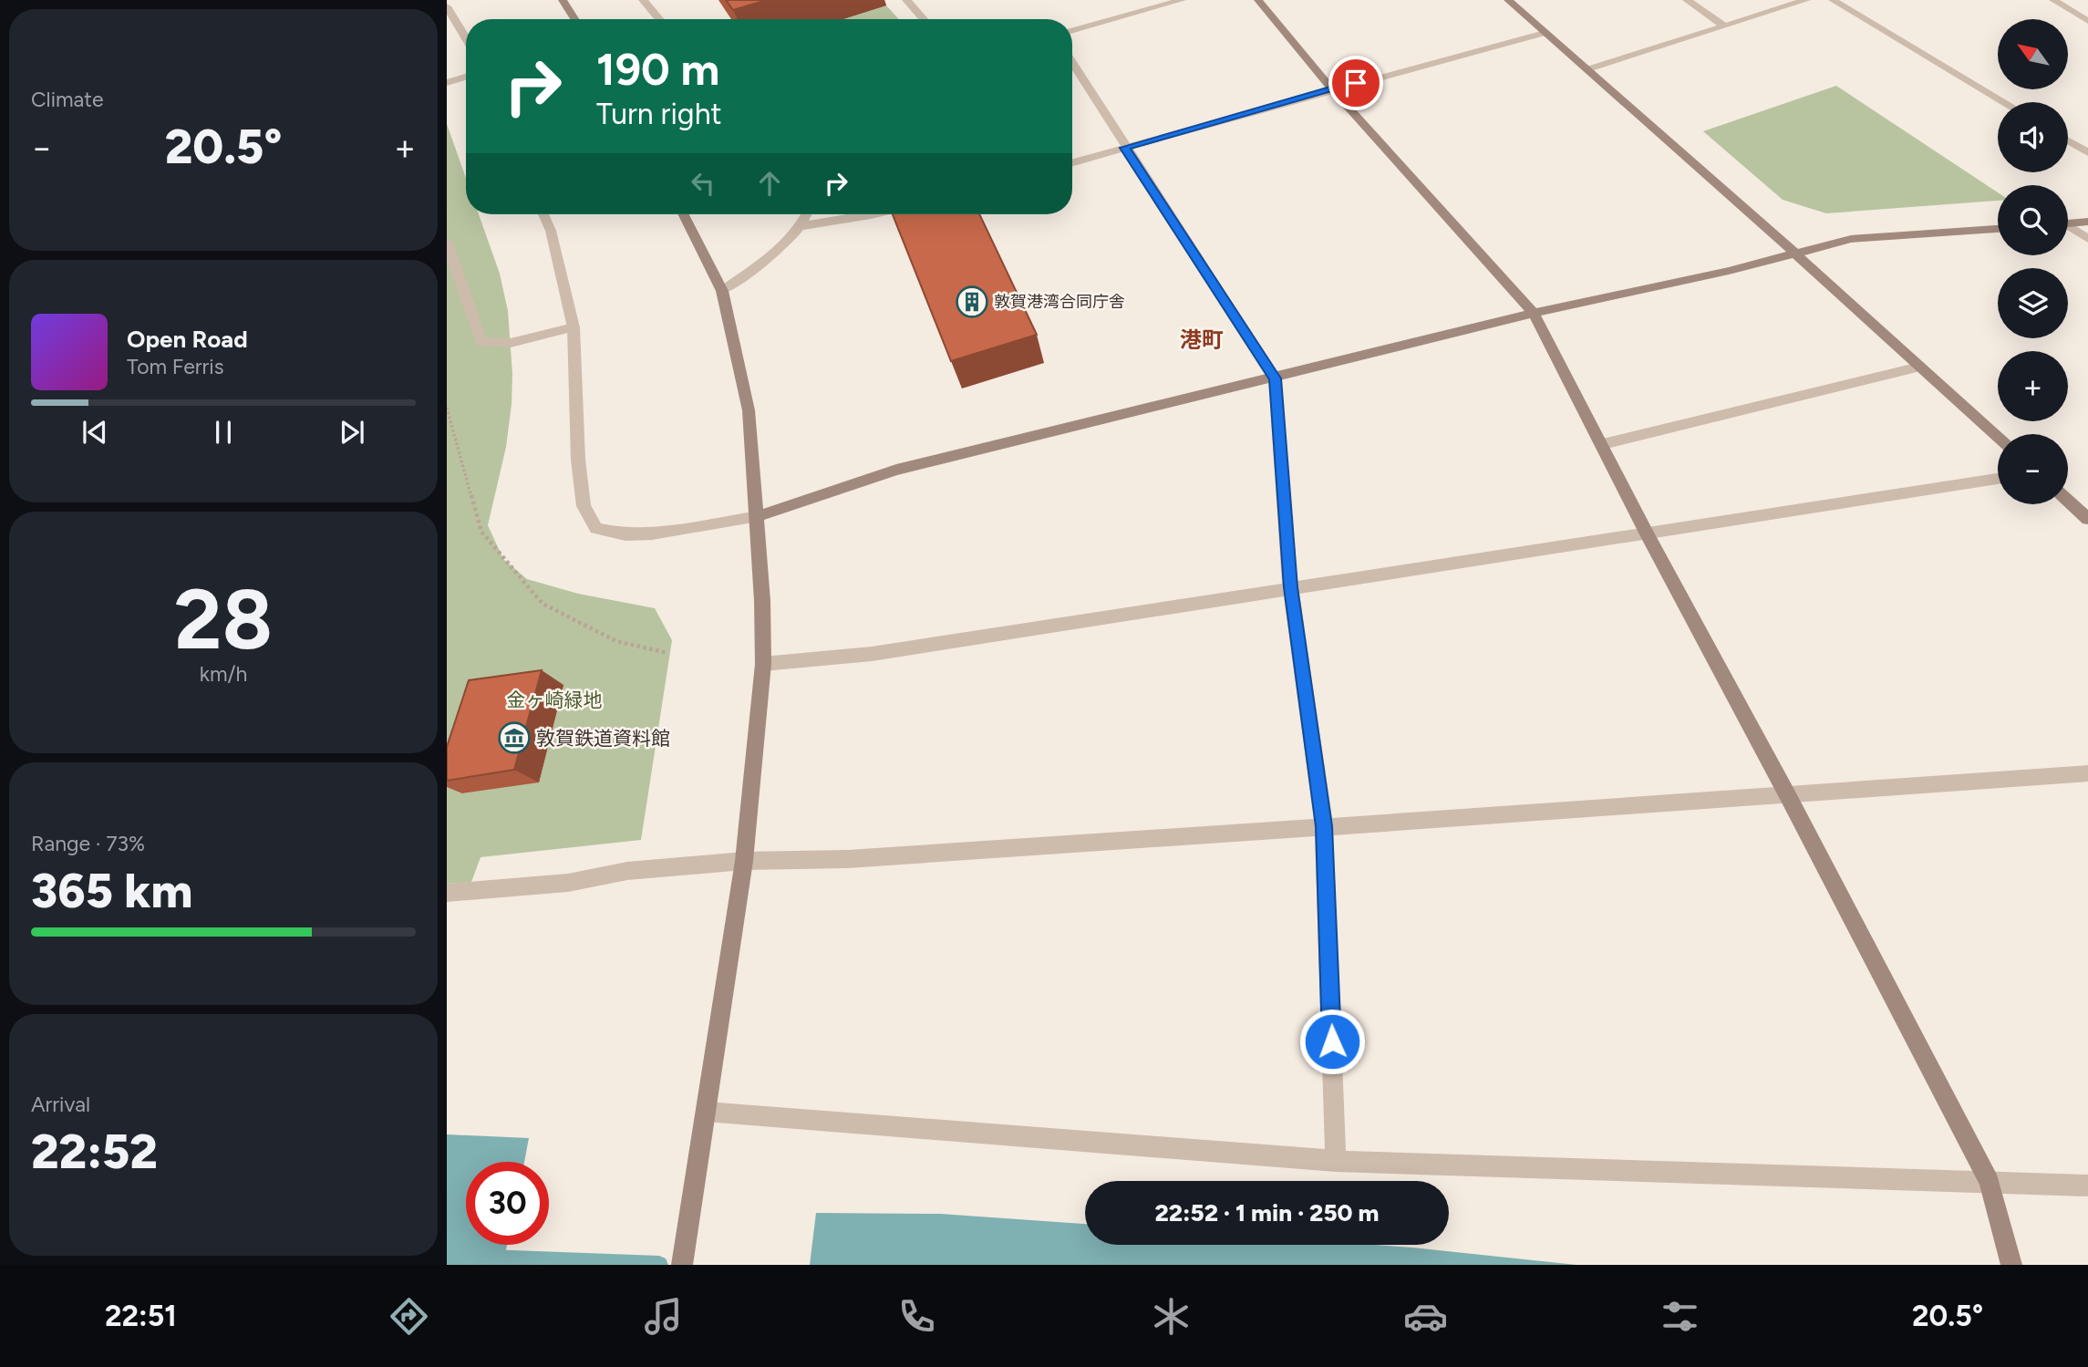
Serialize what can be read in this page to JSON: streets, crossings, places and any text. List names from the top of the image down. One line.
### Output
{"districts":["港町"],"parks":["金ヶ崎緑地"],"places":{"building":["敦賀港湾合同庁舎"],"museum":["敦賀鉄道資料館"]},"north":"top left","page":{"tile":["Climate",["28","km/h"],["Range · 73%","365 km"],["Arrival","22:52"]],"map_buttons":["+","−"],"turn":["190 m","Turn right"],"heat":["−","20.5°","+"],"song":["Open Road","Tom Ferris"],"limit":"30","trip":"22:52 · 1 min · 250 m","tabs":["22:51","20.5°"]}}
